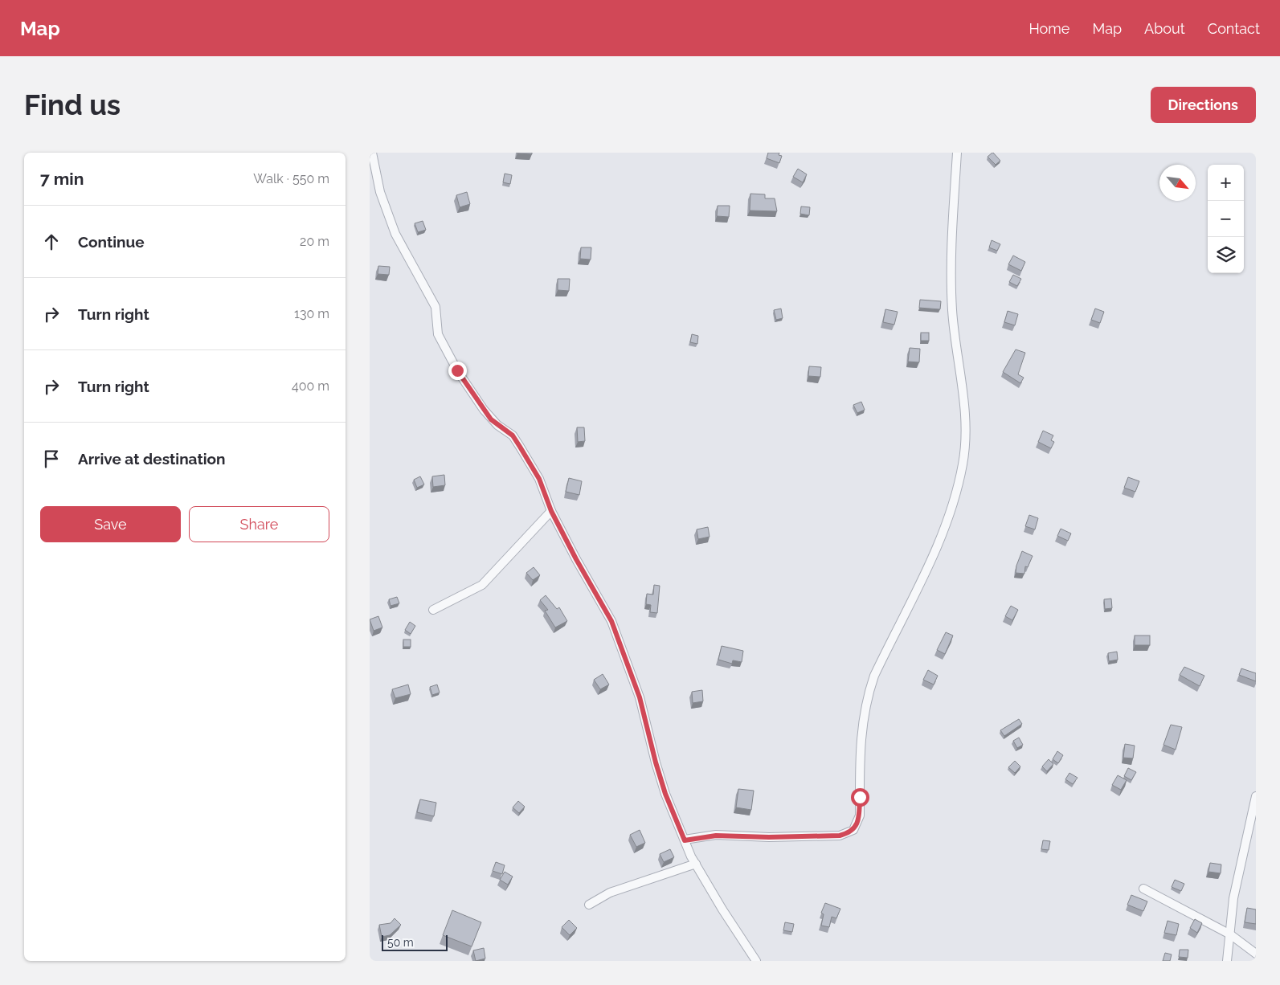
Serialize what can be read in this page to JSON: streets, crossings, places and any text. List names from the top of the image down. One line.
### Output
{"scale_bar":"50 m","north":"bottom right","page":{"header":"Map","nav":["Home","Map","About","Contact"],"buttons":["Directions",["Save","Share"]],"title":"Find us","heading":["7 min","Walk · 550 m"],"map_buttons":["+","−"],"list":[["Continue","20 m"],["Turn right","130 m"],["Turn right","400 m"],"Arrive at destination"],"scale":"50 m"}}
